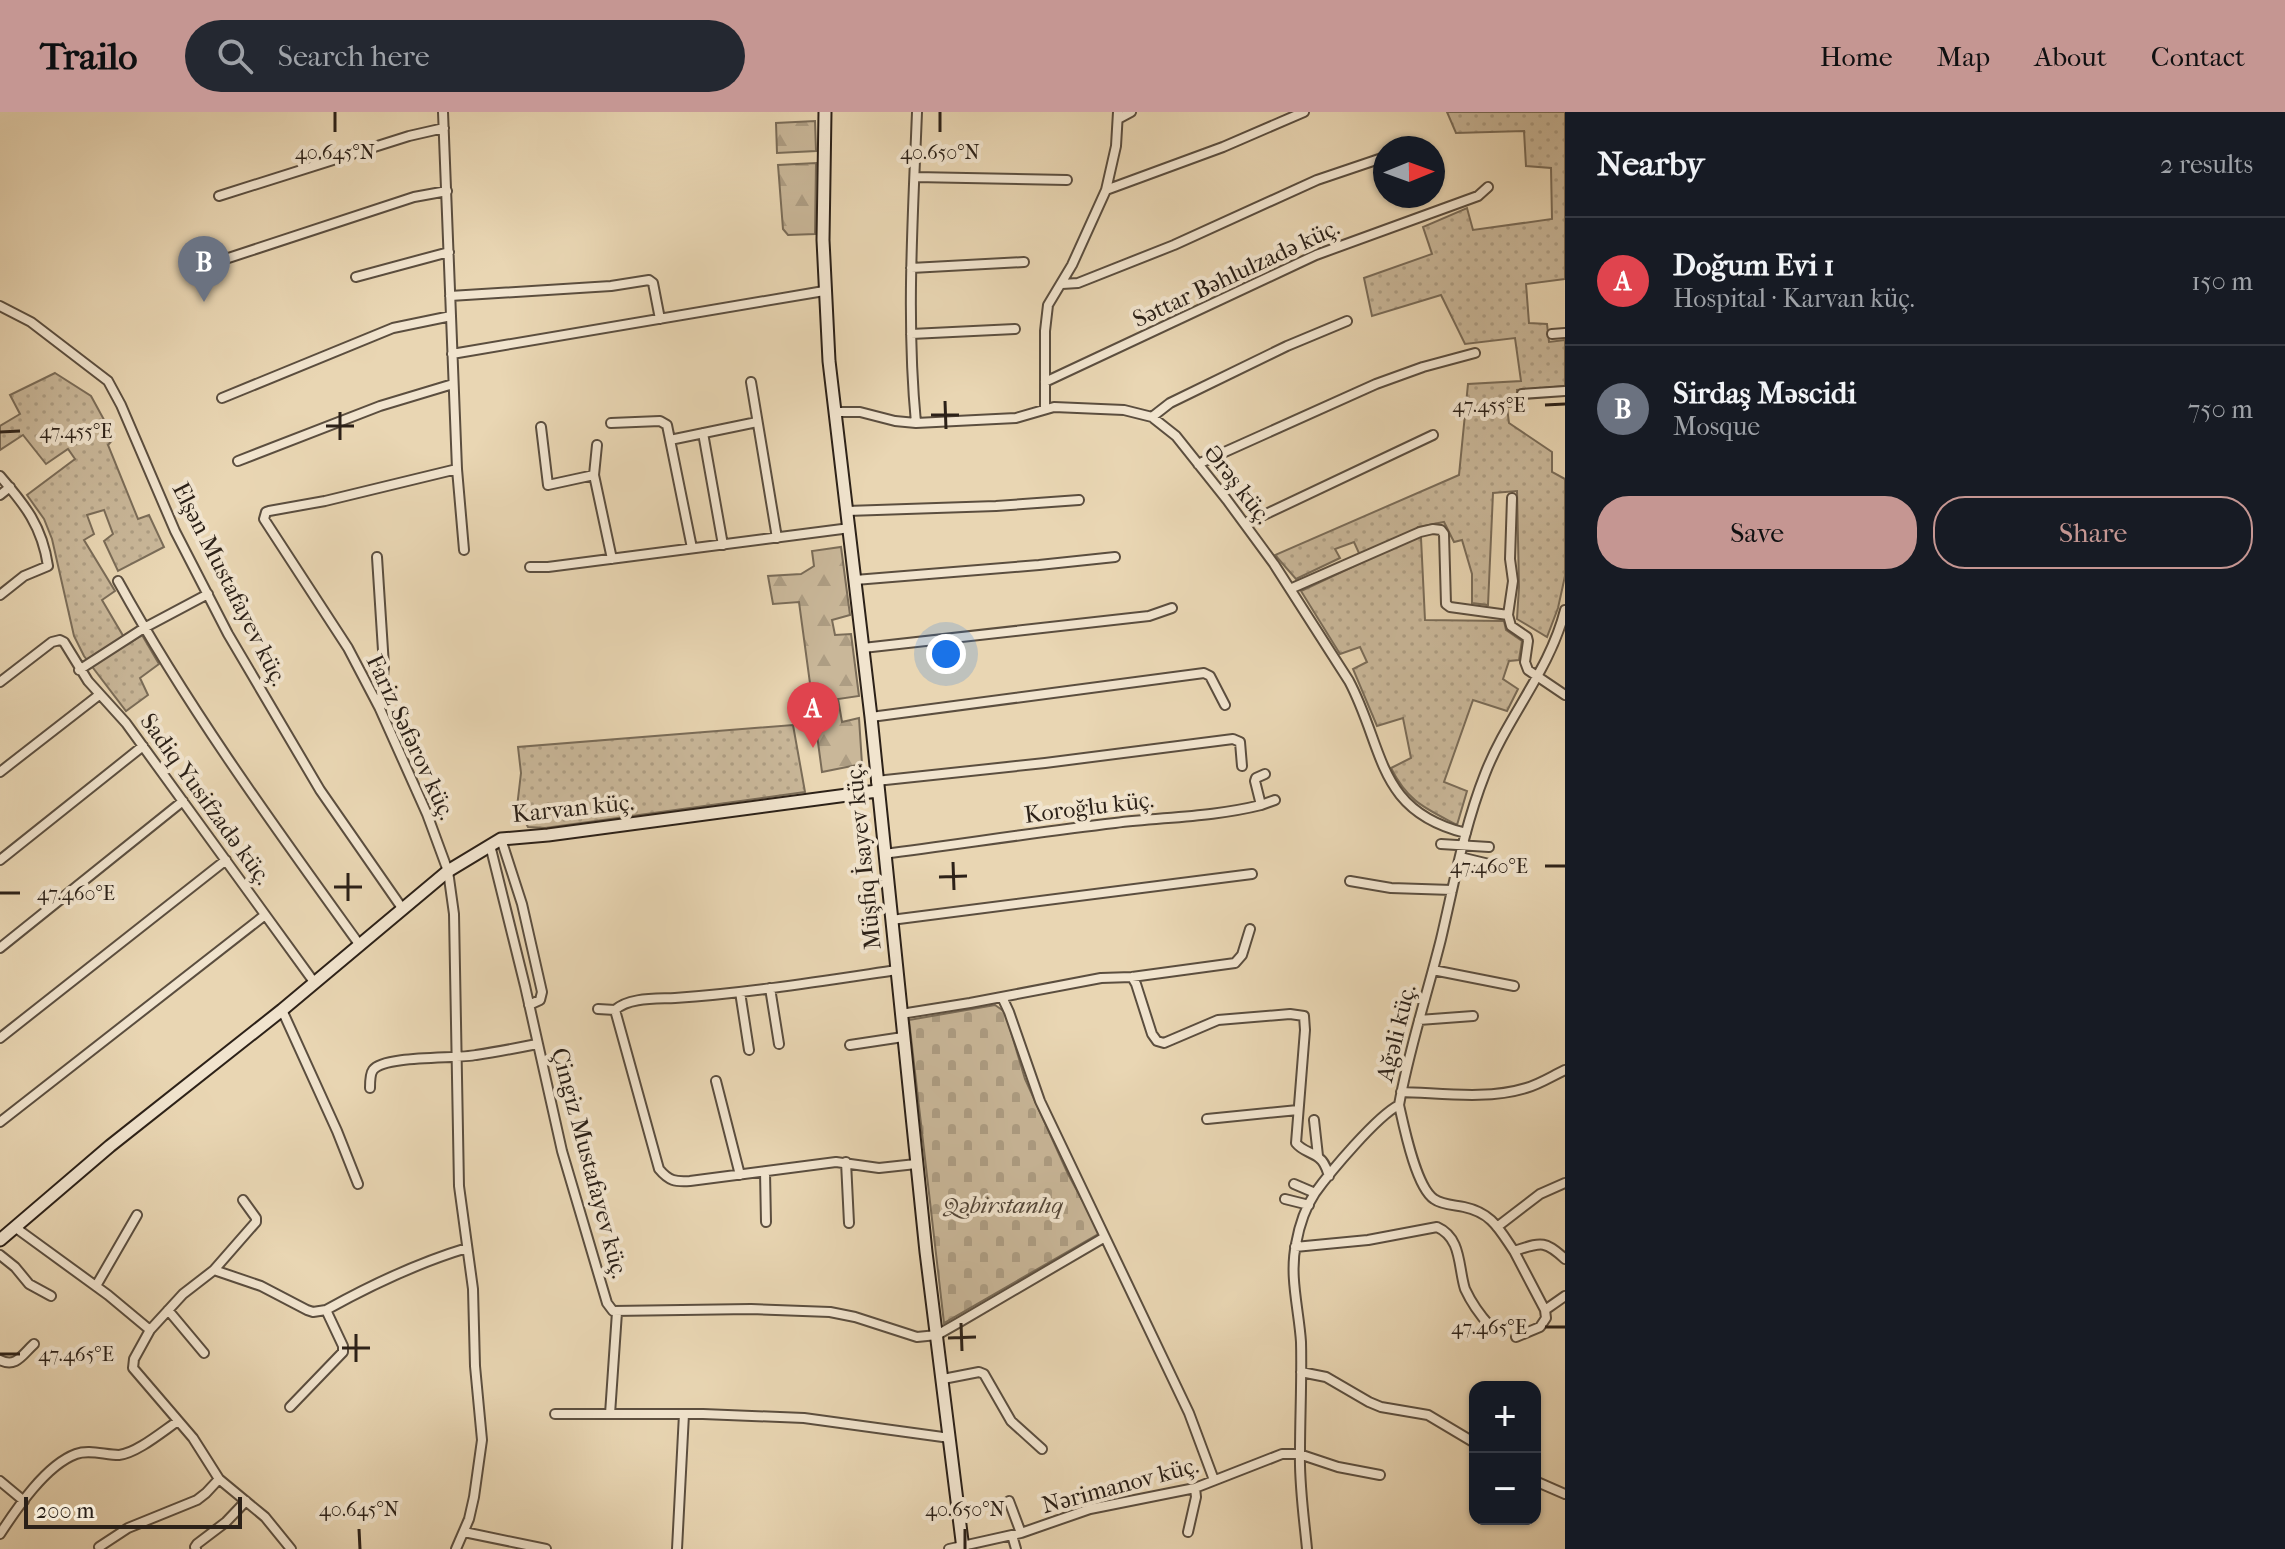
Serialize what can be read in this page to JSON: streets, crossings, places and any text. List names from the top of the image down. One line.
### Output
{"streets":{"street":["Səttar Bəhlulzadə küç.","Ərəş küç.","Elşən Mustafayev küç.","Fariz Səfərov küç.","Sadiq Yusifzadə küç.","Koroğlu küç.","Karvan küç.","Müşfiq İsayev küç.","Ağəli küç.","Çingiz Mustafayev küç.","Nərimanov küç."]},"crossings":[["Ərəş küç.","Ağəli küç."],["Elşən Mustafayev küç.","Karvan küç."],["Fariz Səfərov küç.","Karvan küç."],["Sadiq Yusifzadə küç.","Karvan küç."],["Koroğlu küç.","Müşfiq İsayev küç."],["Karvan küç.","Müşfiq İsayev küç."],["Karvan küç.","Çingiz Mustafayev küç."],["Müşfiq İsayev küç.","Çingiz Mustafayev küç."],["Müşfiq İsayev küç.","Nərimanov küç."],["Ağəli küç.","Nərimanov küç."]],"parks":["Qəbirstanlıq"],"scale_bar":"200 m","north":"right","page":{"header":"Trailo","search":"Search here","nav":["Home","Map","About","Contact"],"heading":["Nearby","2 results"],"list":[{"mark":"A","name":"Doğum Evi 1","note":"Hospital · Karvan küç.","value":"150 m"},{"mark":"B","name":"Sirdaş Məscidi","note":"Mosque","value":"750 m"}],"pins":["B","A"],"buttons":["Save","Share"],"map_buttons":["+","−"],"scale":"200 m"},"coordinates":["40.645°N","40.650°N","47.455°E","47.460°E","47.465°E"]}
